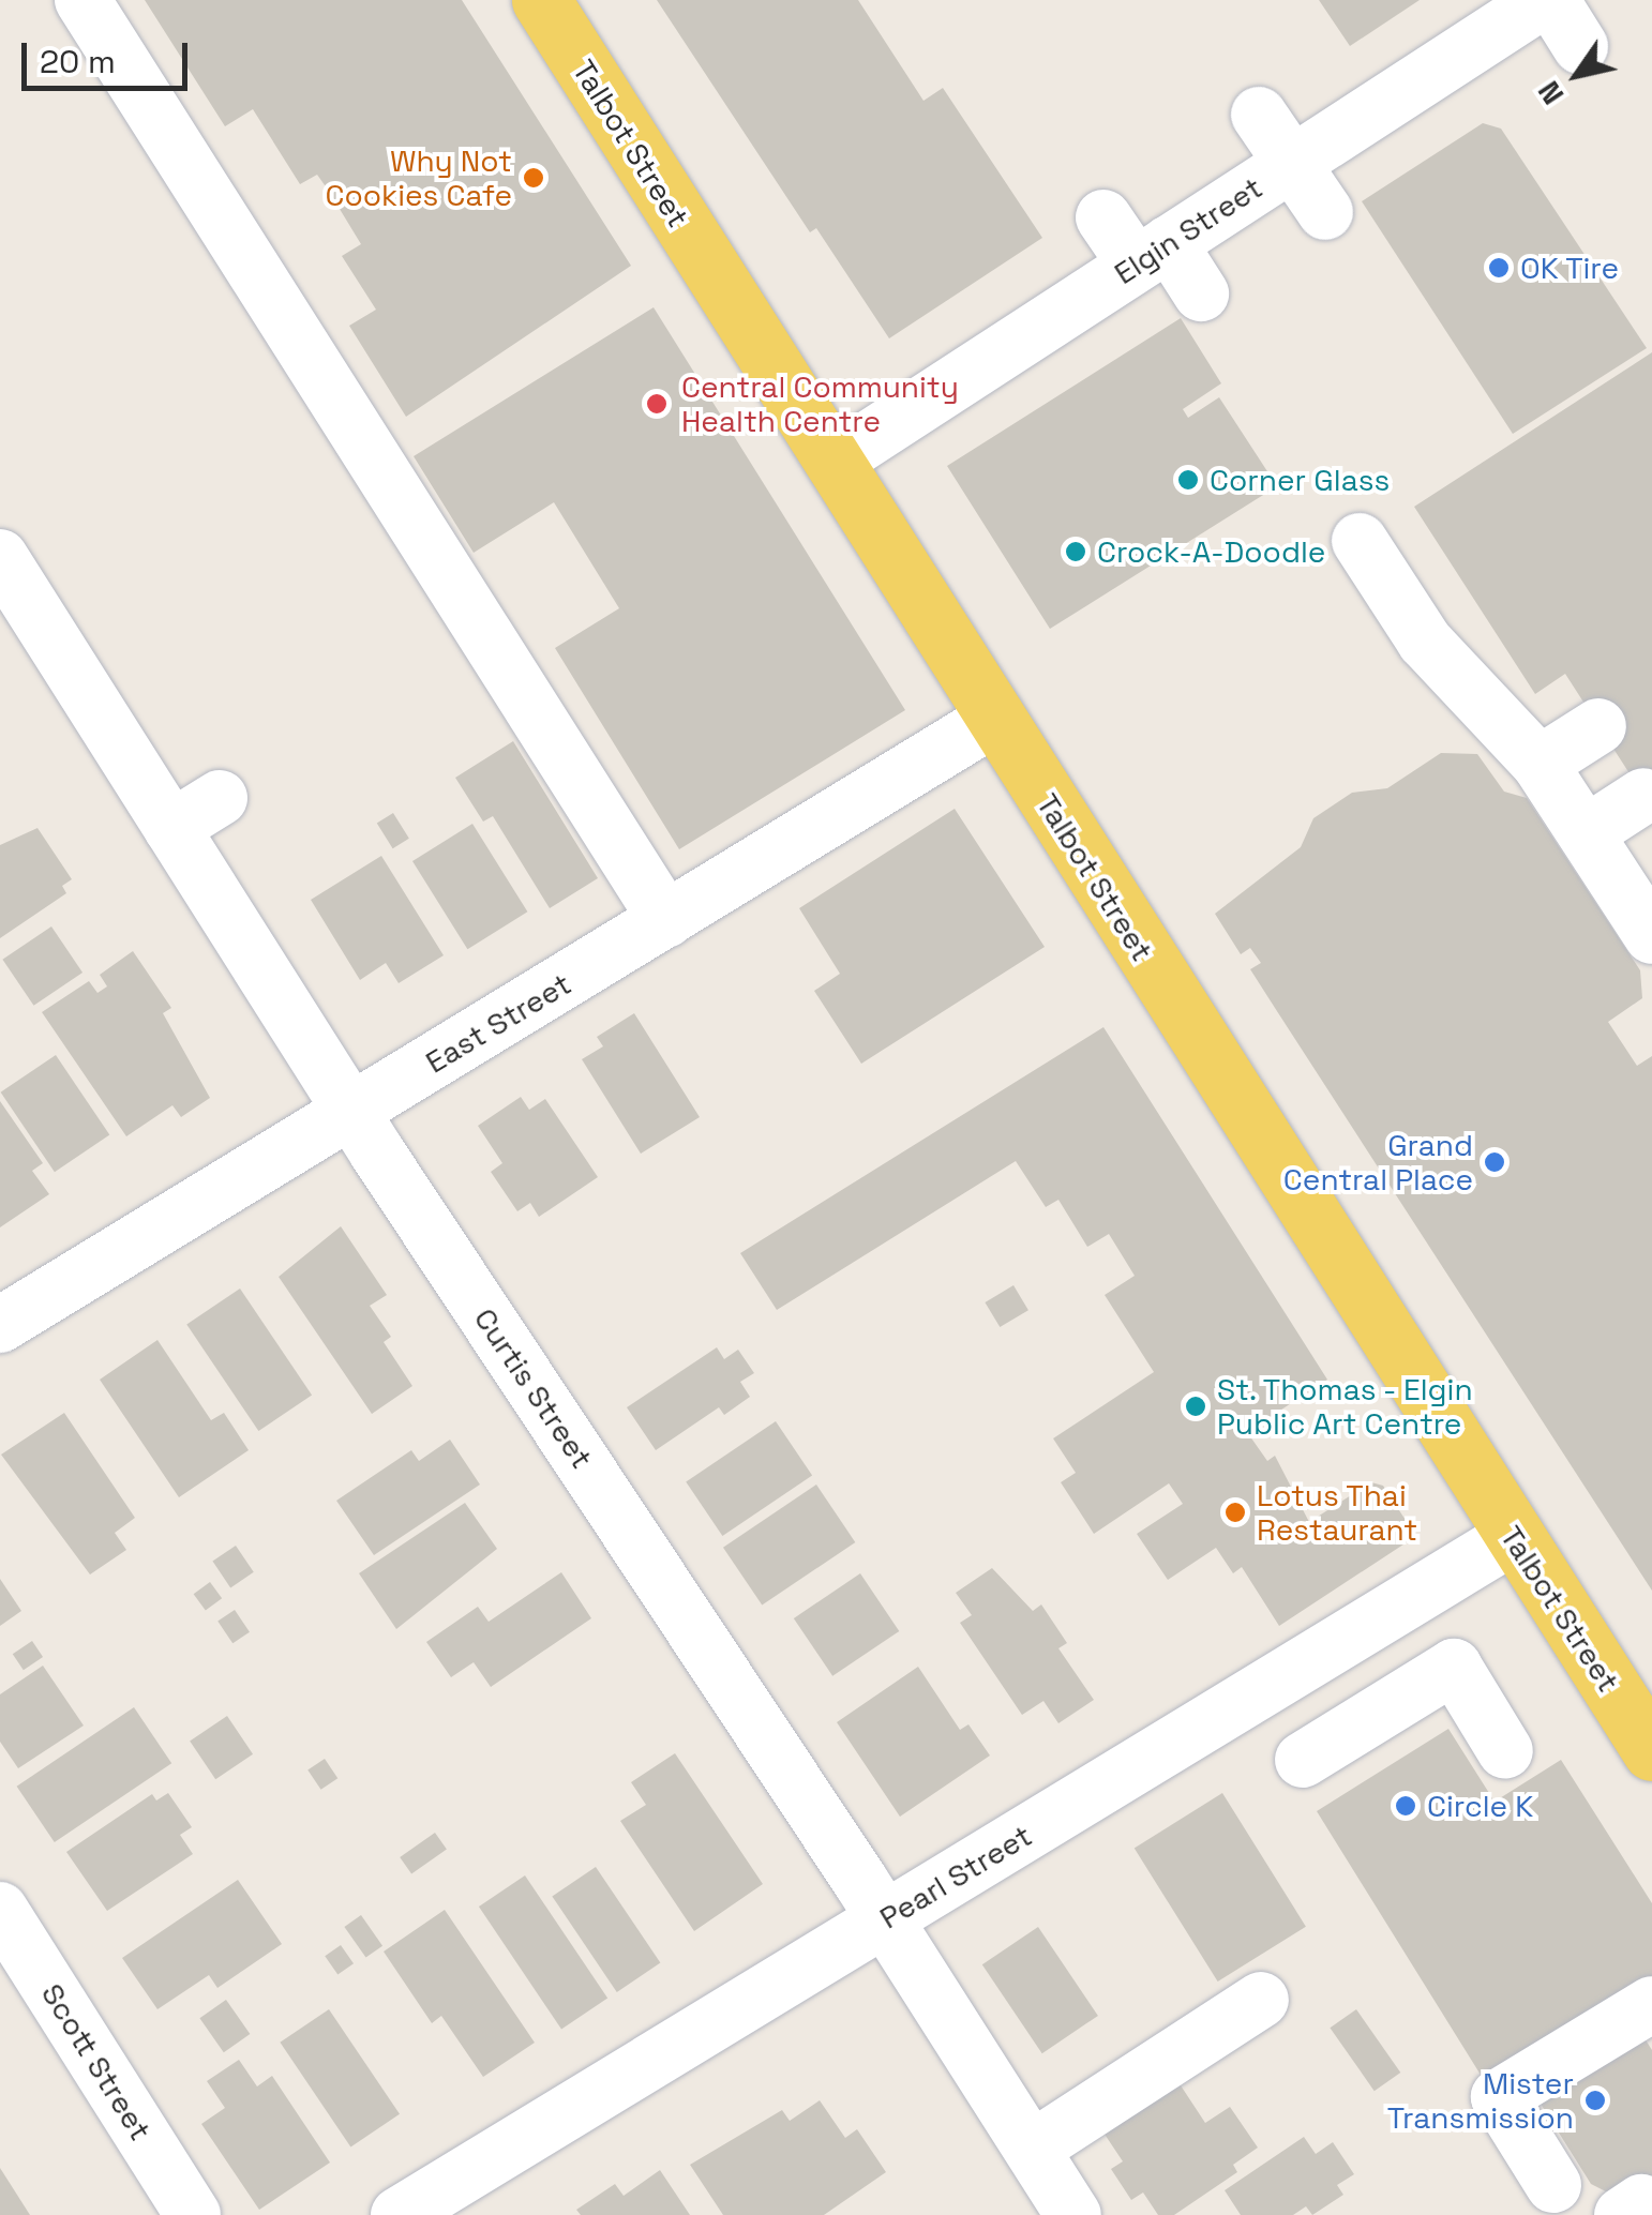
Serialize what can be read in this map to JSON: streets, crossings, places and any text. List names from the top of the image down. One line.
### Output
{"streets":{"main road":["Talbot Street"],"street":["Elgin Street","East Street","Curtis Street","Pearl Street","Scott Street"]},"crossings":[["Talbot Street","Elgin Street"],["Talbot Street","East Street"],["Talbot Street","Pearl Street"],["East Street","Curtis Street"],["Curtis Street","Pearl Street"]],"places":["Why Not Cookies Cafe","OK Tire","Central Community Health Centre","Corner Glass","Crock-A-Doodle","Grand Central Place","St. Thomas - Elgin Public Art Centre","Lotus Thai Restaurant","Circle K","Mister Transmission"],"scale_bar":"20 m","north":"bottom left"}
